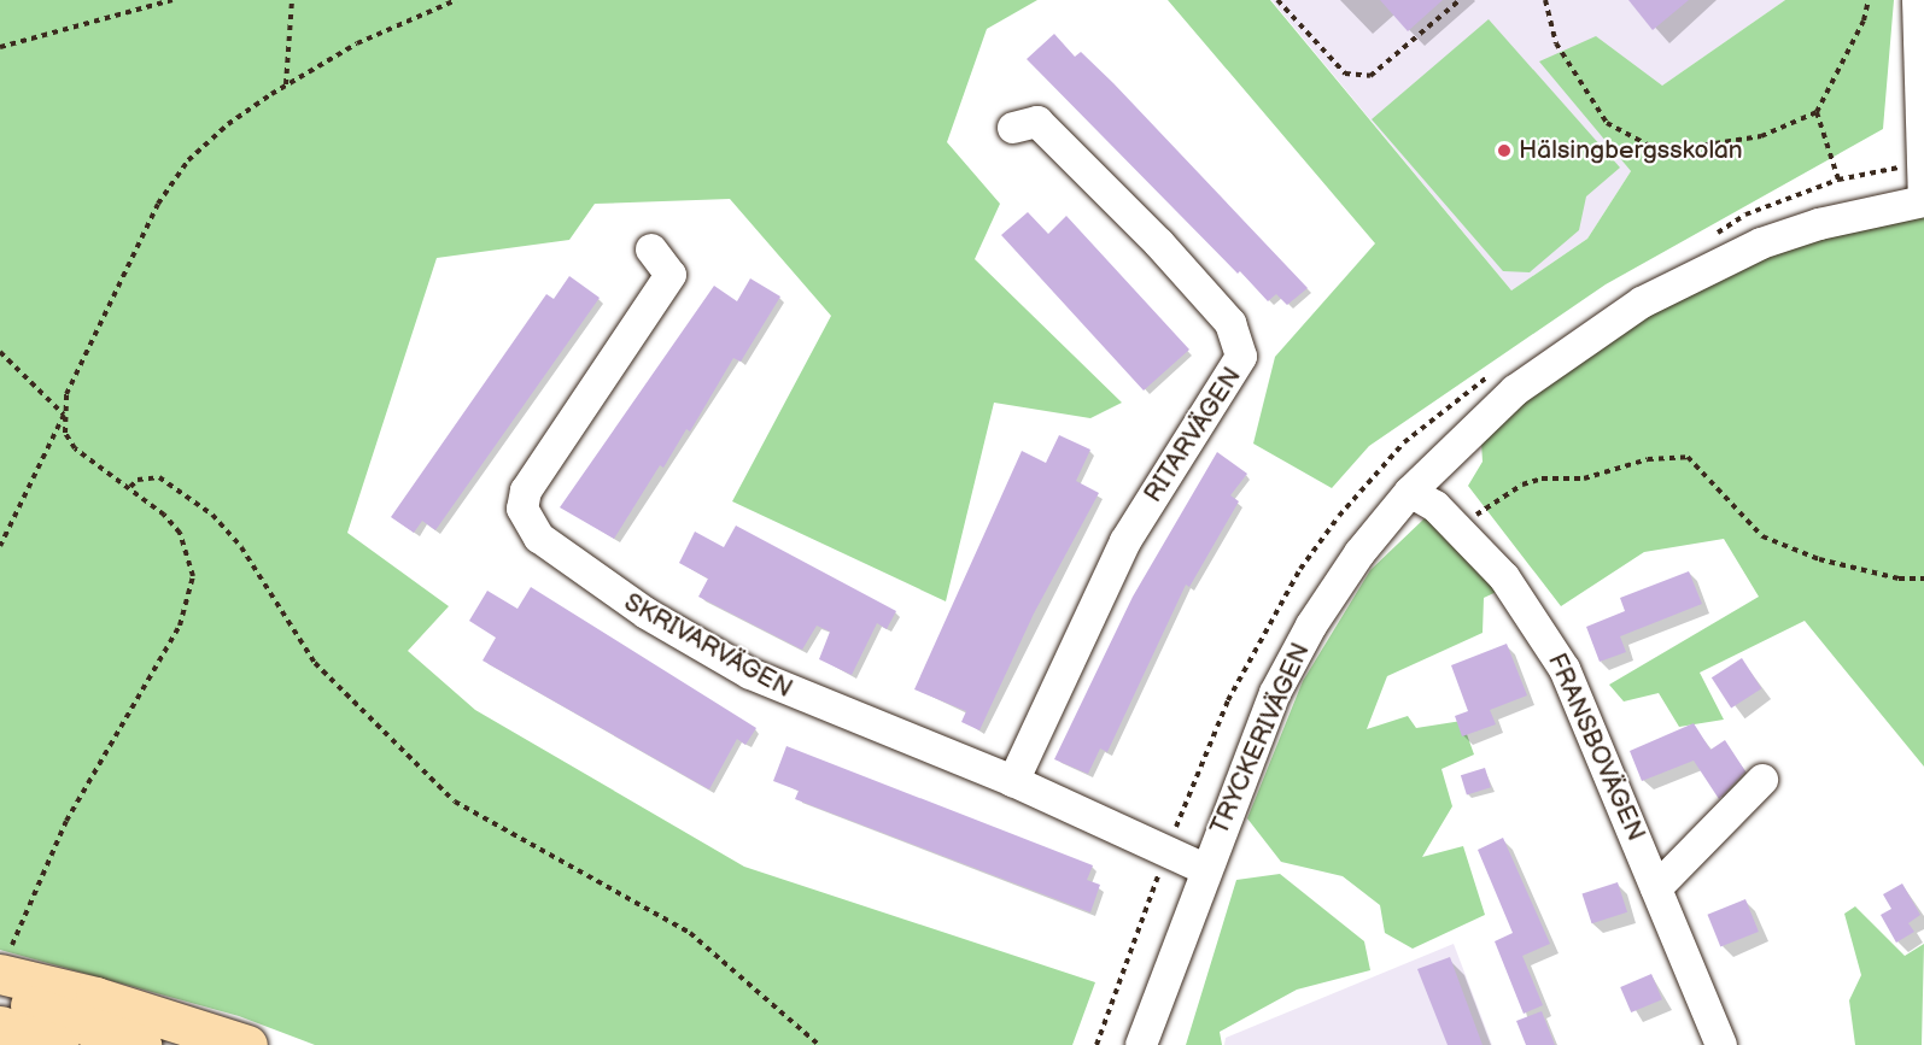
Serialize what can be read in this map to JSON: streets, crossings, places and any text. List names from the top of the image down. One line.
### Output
{"streets":{"street":["RITARVÄGEN","SKRIVARVÄGEN","TRYCKERIVÄGEN","FRANSBOVÄGEN"]},"crossings":[["RITARVÄGEN","SKRIVARVÄGEN"],["SKRIVARVÄGEN","TRYCKERIVÄGEN"],["TRYCKERIVÄGEN","FRANSBOVÄGEN"]],"places":["Hälsingbergsskolan"]}
